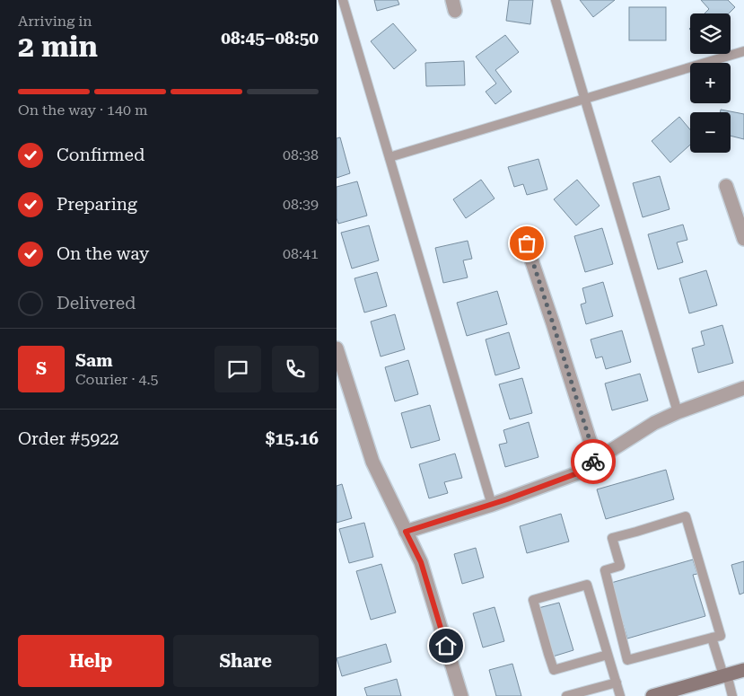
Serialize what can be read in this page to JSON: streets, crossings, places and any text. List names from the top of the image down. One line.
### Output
{"page":{"heading":["2 min","Arriving in","08:45–08:50"],"panel":["Sam","Courier · 4.5","Order #5922","$15.16"],"map_buttons":["+","−"],"bar":"On the way · 140 m","list":[["Confirmed","08:38"],["Preparing","08:39"],["On the way","08:41"],"Delivered"],"round":"S","buttons":["Help","Share"]}}
